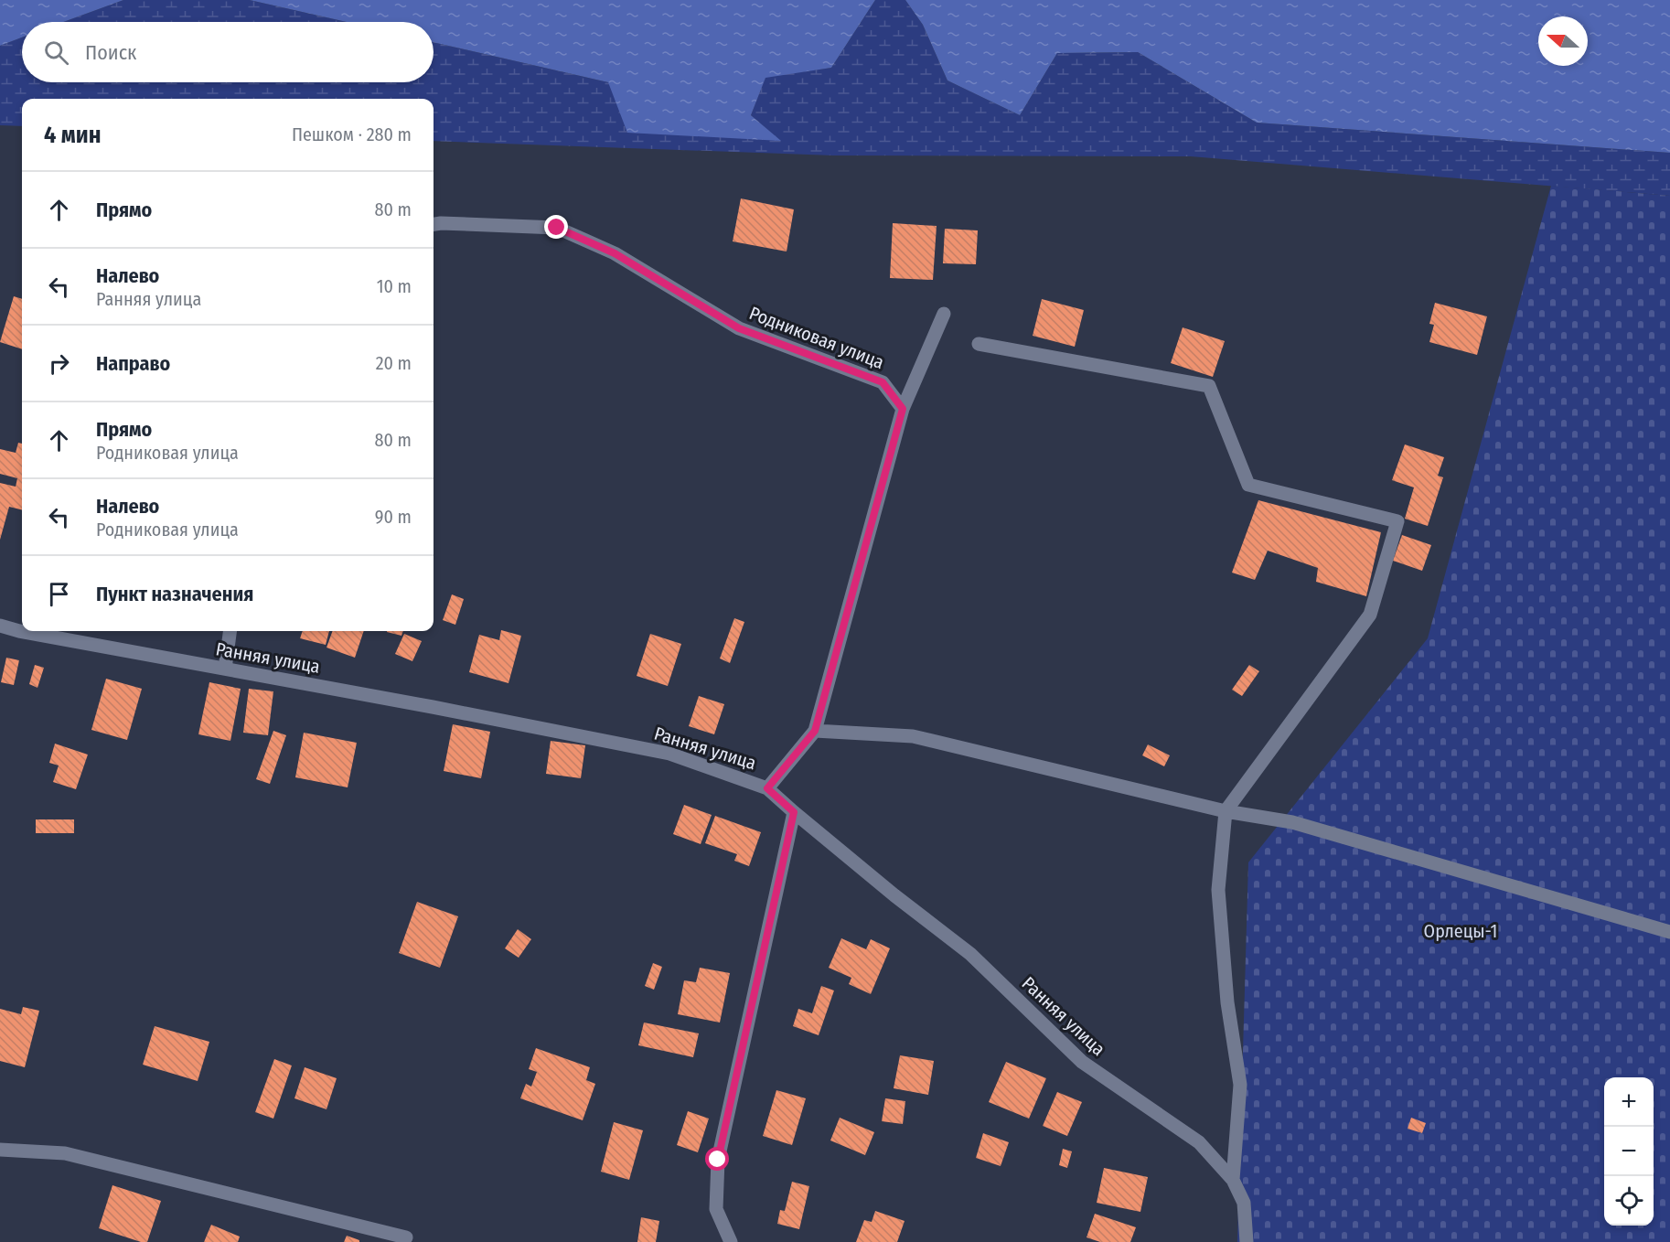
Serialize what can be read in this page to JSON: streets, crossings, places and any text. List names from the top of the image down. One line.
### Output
{"streets":{"street":["Родниковая улица","Ранняя улица"]},"parks":["Орлецы-1"],"north":"left","page":{"search":"Поиск","heading":["4 мин","Пешком · 280 m"],"list":[["Прямо","80 m"],["Налево","Ранняя улица","10 m"],["Направо","20 m"],["Прямо","Родниковая улица","80 m"],["Налево","Родниковая улица","90 m"],"Пункт назначения"],"map_buttons":["+","−"]}}
